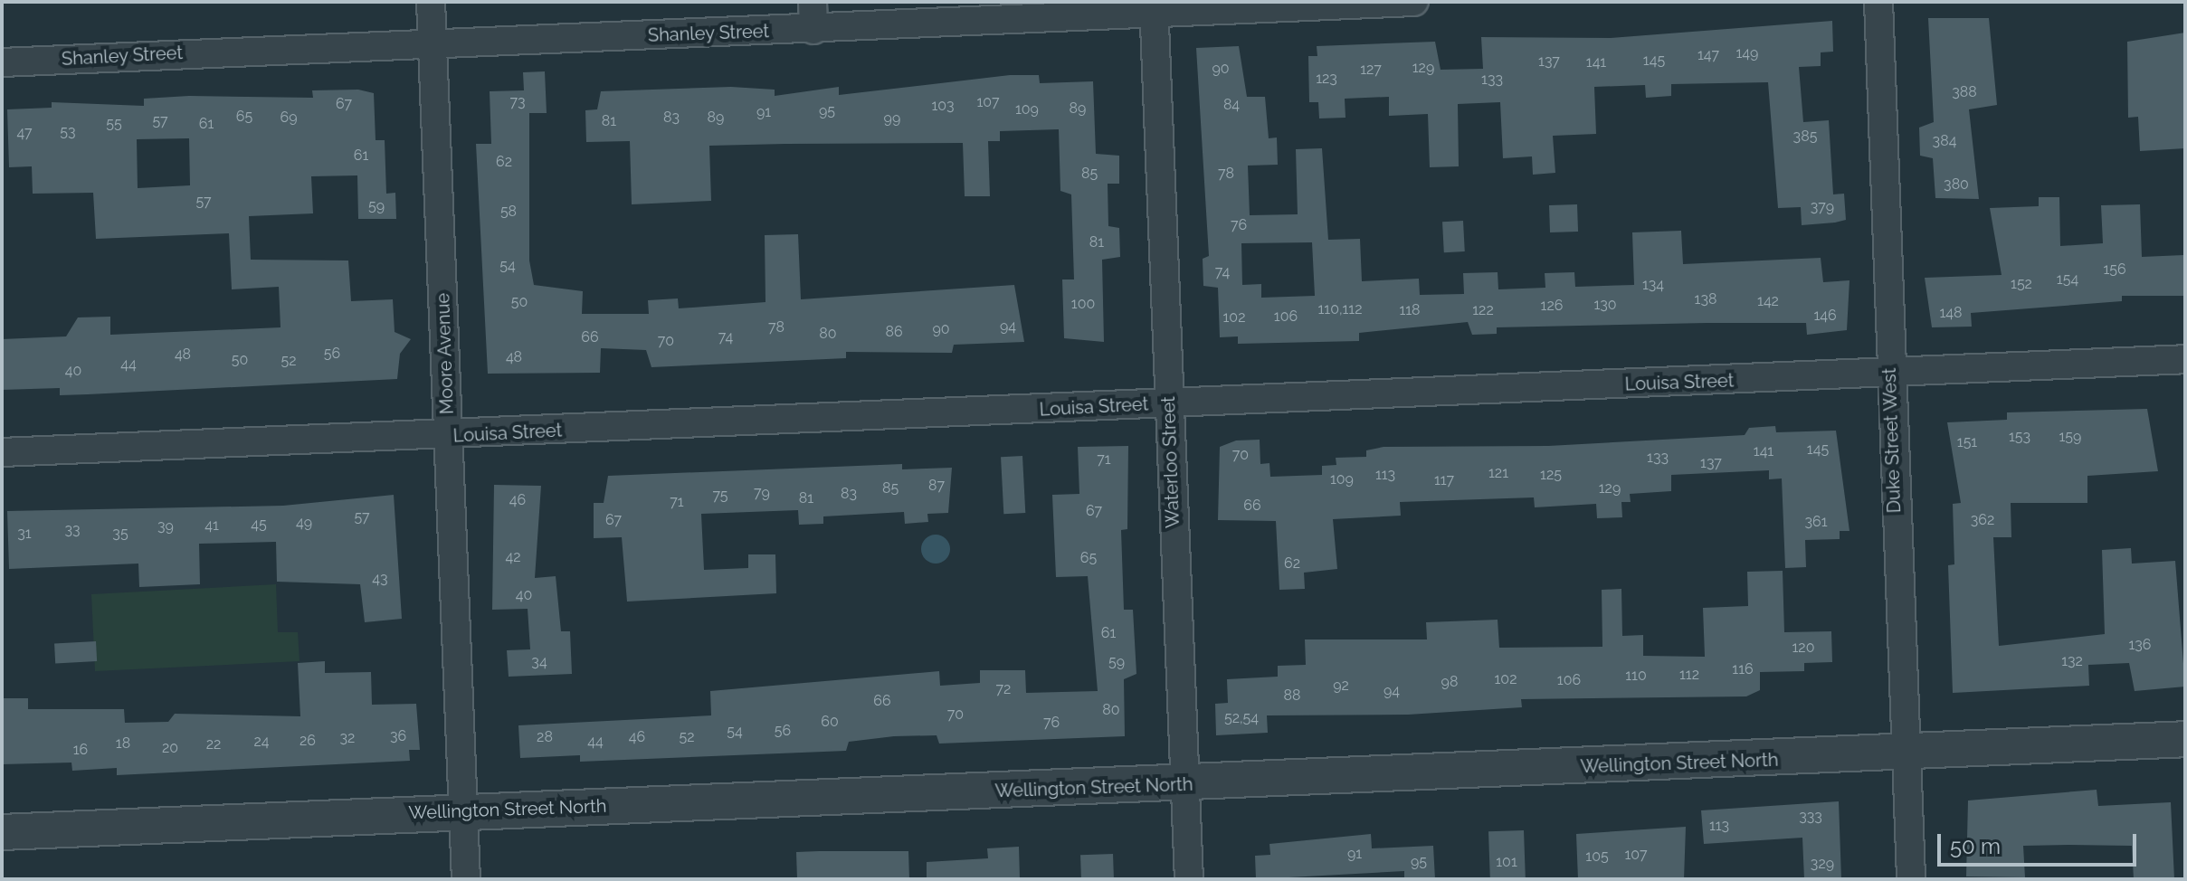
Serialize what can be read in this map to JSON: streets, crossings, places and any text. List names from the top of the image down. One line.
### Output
{"streets":{"street":["Shanley Street","Moore Avenue","Louisa Street","Duke Street West","Waterloo Street","Wellington Street North"]},"crossings":[["Shanley Street","Moore Avenue"],["Shanley Street","Waterloo Street"],["Moore Avenue","Louisa Street"],["Moore Avenue","Wellington Street North"],["Louisa Street","Duke Street West"],["Louisa Street","Waterloo Street"],["Duke Street West","Wellington Street North"],["Waterloo Street","Wellington Street North"]],"house_numbers":["149","147","145","137","141","129","90","127","123","133","388","73","107","67","84","103","89","109","95","91","65","69","83","89","99","57","81","55","61","53","47","385","384","61","62","85","78","380","57","59","379","58","76","81","54","156","74","154","152","134","138","142","50","100","130","126","110,112","118","122","148","146","106","102","94","78","90","86","80","66","74","70","56","48","48","50","52","44","40","153","159","151","145","141","70","133","71","137","121","113","125","109","117","87","85","129","79","83","75","81","46","71","66","67","57","67","362","361","49","45","41","39","33","31","35","42","65","62","43","40","61","136","120","132","34","59","116","112","110","102","106","98","92","72","94","88","66","80","70","52,54","60","76","56","54","36","28","46","52","32","26","24","44","18","22","20","16","333","113","91","107","105","95","101","329"],"scale_bar":"50 m"}
